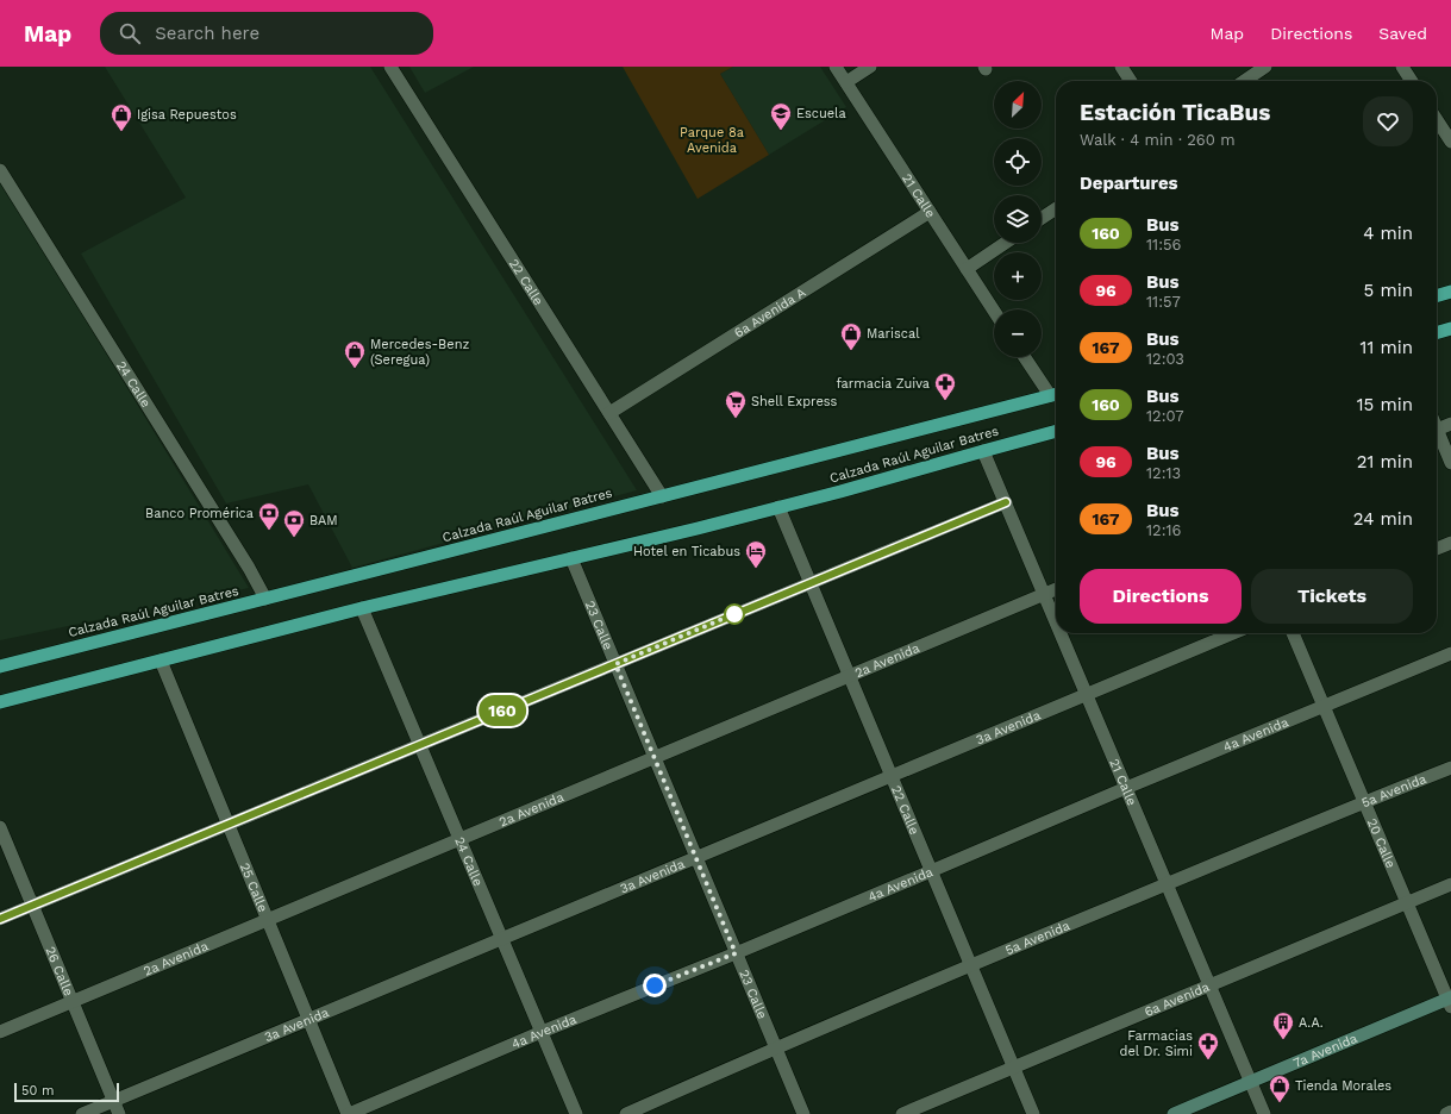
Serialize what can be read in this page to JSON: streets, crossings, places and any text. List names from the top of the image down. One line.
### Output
{"streets":{"highway":["Calzada Raúl Aguilar Batres"],"main road":["7a Avenida"],"street":["21 Calle","22 Calle","6a Avenida A","24 Calle","23 Calle","2a Avenida","3a Avenida","4a Avenida","5a Avenida","20 Calle","25 Calle","26 Calle","6a Avenida"]},"crossings":[["21 Calle","6a Avenida A"],["21 Calle","Calzada Raúl Aguilar Batres"],["21 Calle","2a Avenida"],["21 Calle","3a Avenida"],["21 Calle","4a Avenida"],["21 Calle","5a Avenida"],["21 Calle","6a Avenida"],["21 Calle","7a Avenida"],["22 Calle","6a Avenida A"],["22 Calle","Calzada Raúl Aguilar Batres"],["22 Calle","2a Avenida"],["22 Calle","3a Avenida"],["22 Calle","4a Avenida"],["22 Calle","5a Avenida"],["22 Calle","6a Avenida"],["24 Calle","Calzada Raúl Aguilar Batres"],["24 Calle","2a Avenida"],["24 Calle","3a Avenida"],["24 Calle","4a Avenida"],["Calzada Raúl Aguilar Batres","23 Calle"],["Calzada Raúl Aguilar Batres","25 Calle"],["23 Calle","2a Avenida"],["23 Calle","3a Avenida"],["23 Calle","4a Avenida"],["23 Calle","5a Avenida"],["2a Avenida","25 Calle"],["2a Avenida","26 Calle"],["3a Avenida","25 Calle"],["3a Avenida","26 Calle"],["4a Avenida","20 Calle"],["4a Avenida","25 Calle"],["5a Avenida","20 Calle"],["20 Calle","6a Avenida"],["20 Calle","7a Avenida"]],"parks":["Parque 8a Avenida"],"places":{"school or university":["Escuela"],"shop":["Igisa Repuestos","Mariscal","Mercedes-Benz (Seregua)","Tienda Morales"],"pharmacy":["farmacia Zuiva","Farmacias del Dr. Simi"],"supermarket":["Shell Express"],"bank":["Banco Promérica","BAM"],"hotel":["Hotel en Ticabus"],"building":["A.A."]},"lines":["bus line 160"],"scale_bar":"50 m","north":"top right","page":{"header":"Map","search":"Search here","nav":["Map","Directions","Saved"],"on_map":"160","map_buttons":["+","−"],"heading":[["Estación TicaBus","Walk · 4 min · 260 m"],"Departures"],"list":[{"mark":"160","name":"Bus","note":"11:56","value":"4 min"},{"mark":"96","name":"Bus","note":"11:57","value":"5 min"},{"mark":"167","name":"Bus","note":"12:03","value":"11 min"},{"mark":"160","name":"Bus","note":"12:07","value":"15 min"},{"mark":"96","name":"Bus","note":"12:13","value":"21 min"},{"mark":"167","name":"Bus","note":"12:16","value":"24 min"}],"buttons":["Directions","Tickets"],"scale":"50 m"}}
